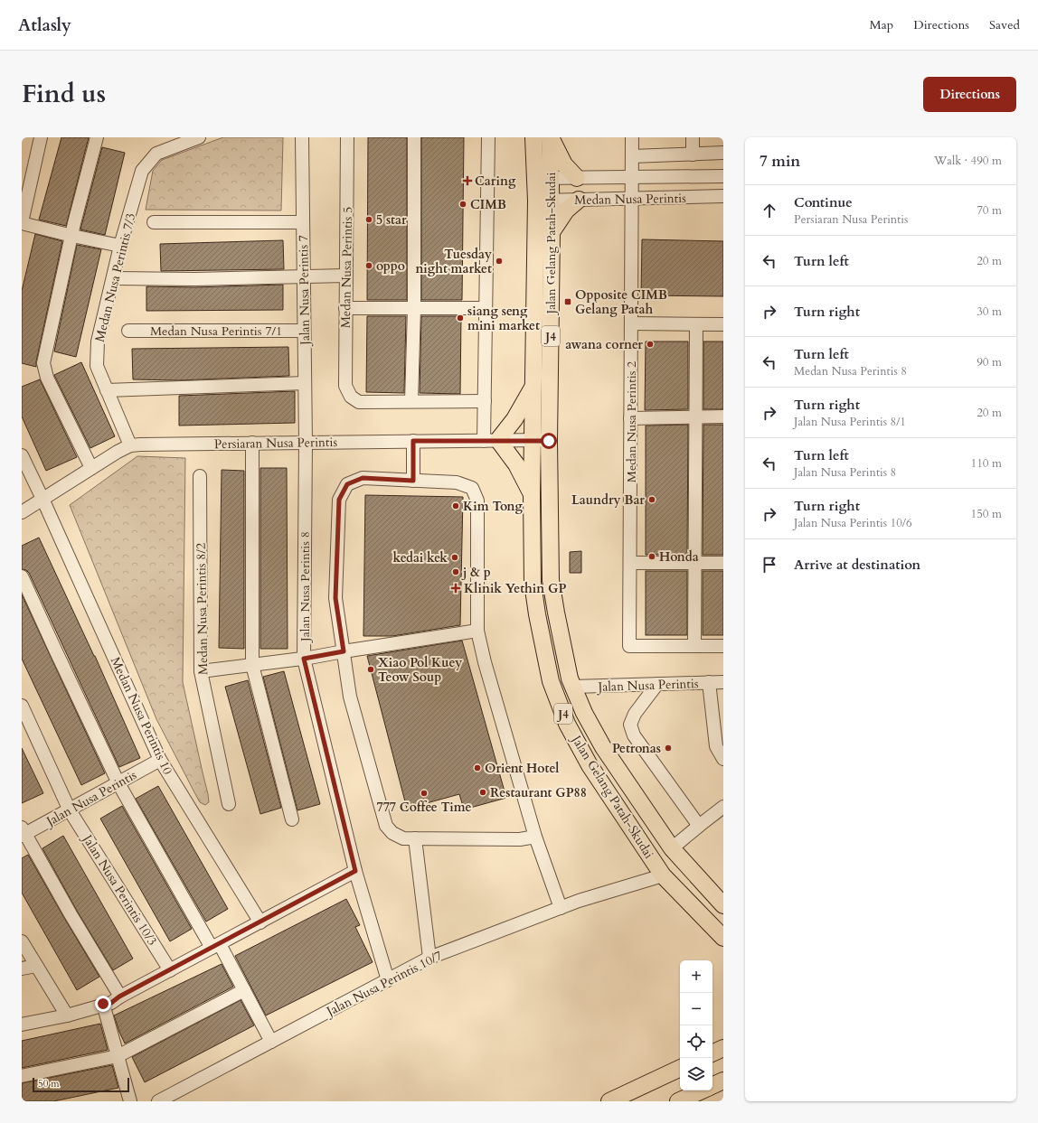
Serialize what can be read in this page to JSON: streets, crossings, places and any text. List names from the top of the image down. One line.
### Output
{"streets":{"main road":["Jalan Gelang Patah-Skudai","J4"],"street":["Medan Nusa Perintis","Medan Nusa Perintis 5","Medan Nusa Perintis 7/3","Jalan Nusa Perintis 7","Medan Nusa Perintis 7/1","Medan Nusa Perintis 2","Persiaran Nusa Perintis","Jalan Nusa Perintis 8","Medan Nusa Perintis 8/2","Jalan Nusa Perintis","Medan Nusa Perintis 10","Jalan Nusa Perintis 10/3","Jalan Nusa Perintis 10/7"]},"crossings":[["Medan Nusa Perintis","Jalan Gelang Patah-Skudai"],["Medan Nusa Perintis","Medan Nusa Perintis 2"],["Jalan Gelang Patah-Skudai","Persiaran Nusa Perintis"],["Jalan Gelang Patah-Skudai","Jalan Nusa Perintis"],["Jalan Gelang Patah-Skudai","Jalan Nusa Perintis 10/7"],["Medan Nusa Perintis 7/3","Persiaran Nusa Perintis"],["Jalan Nusa Perintis 7","Medan Nusa Perintis 7/1"],["Jalan Nusa Perintis 7","Persiaran Nusa Perintis"],["Jalan Nusa Perintis 7","Jalan Nusa Perintis 8"],["Persiaran Nusa Perintis","Jalan Nusa Perintis 8"],["Persiaran Nusa Perintis","Medan Nusa Perintis 10"],["Jalan Nusa Perintis 8","Jalan Nusa Perintis 10/7"],["Jalan Nusa Perintis","Medan Nusa Perintis 10"],["Jalan Nusa Perintis","Jalan Nusa Perintis 10/3"]],"places":{"health":["Caring","Klinik Yethin GP"],"other":["CIMB","5 star","Tuesday night market","oppo","siang seng mini market","awana corner","Laundry Bar","Kim Tong","Honda","kedai kek","j & p","Xiao Pol Kuey Teow Soup","Petronas","Orient Hotel","Restaurant GP88","777 Coffee Time"],"transit":["Opposite CIMB Gelang Patah"]},"scale_bar":"50 m","page":{"header":"Atlasly","nav":["Map","Directions","Saved"],"title":"Find us","buttons":"Directions","heading":["7 min","Walk · 490 m"],"list":[["Continue","Persiaran Nusa Perintis","70 m"],["Turn left","20 m"],["Turn right","30 m"],["Turn left","Medan Nusa Perintis 8","90 m"],["Turn right","Jalan Nusa Perintis 8/1","20 m"],["Turn left","Jalan Nusa Perintis 8","110 m"],["Turn right","Jalan Nusa Perintis 10/6","150 m"],"Arrive at destination"],"map_buttons":["+","−"],"scale":"50 m"}}
